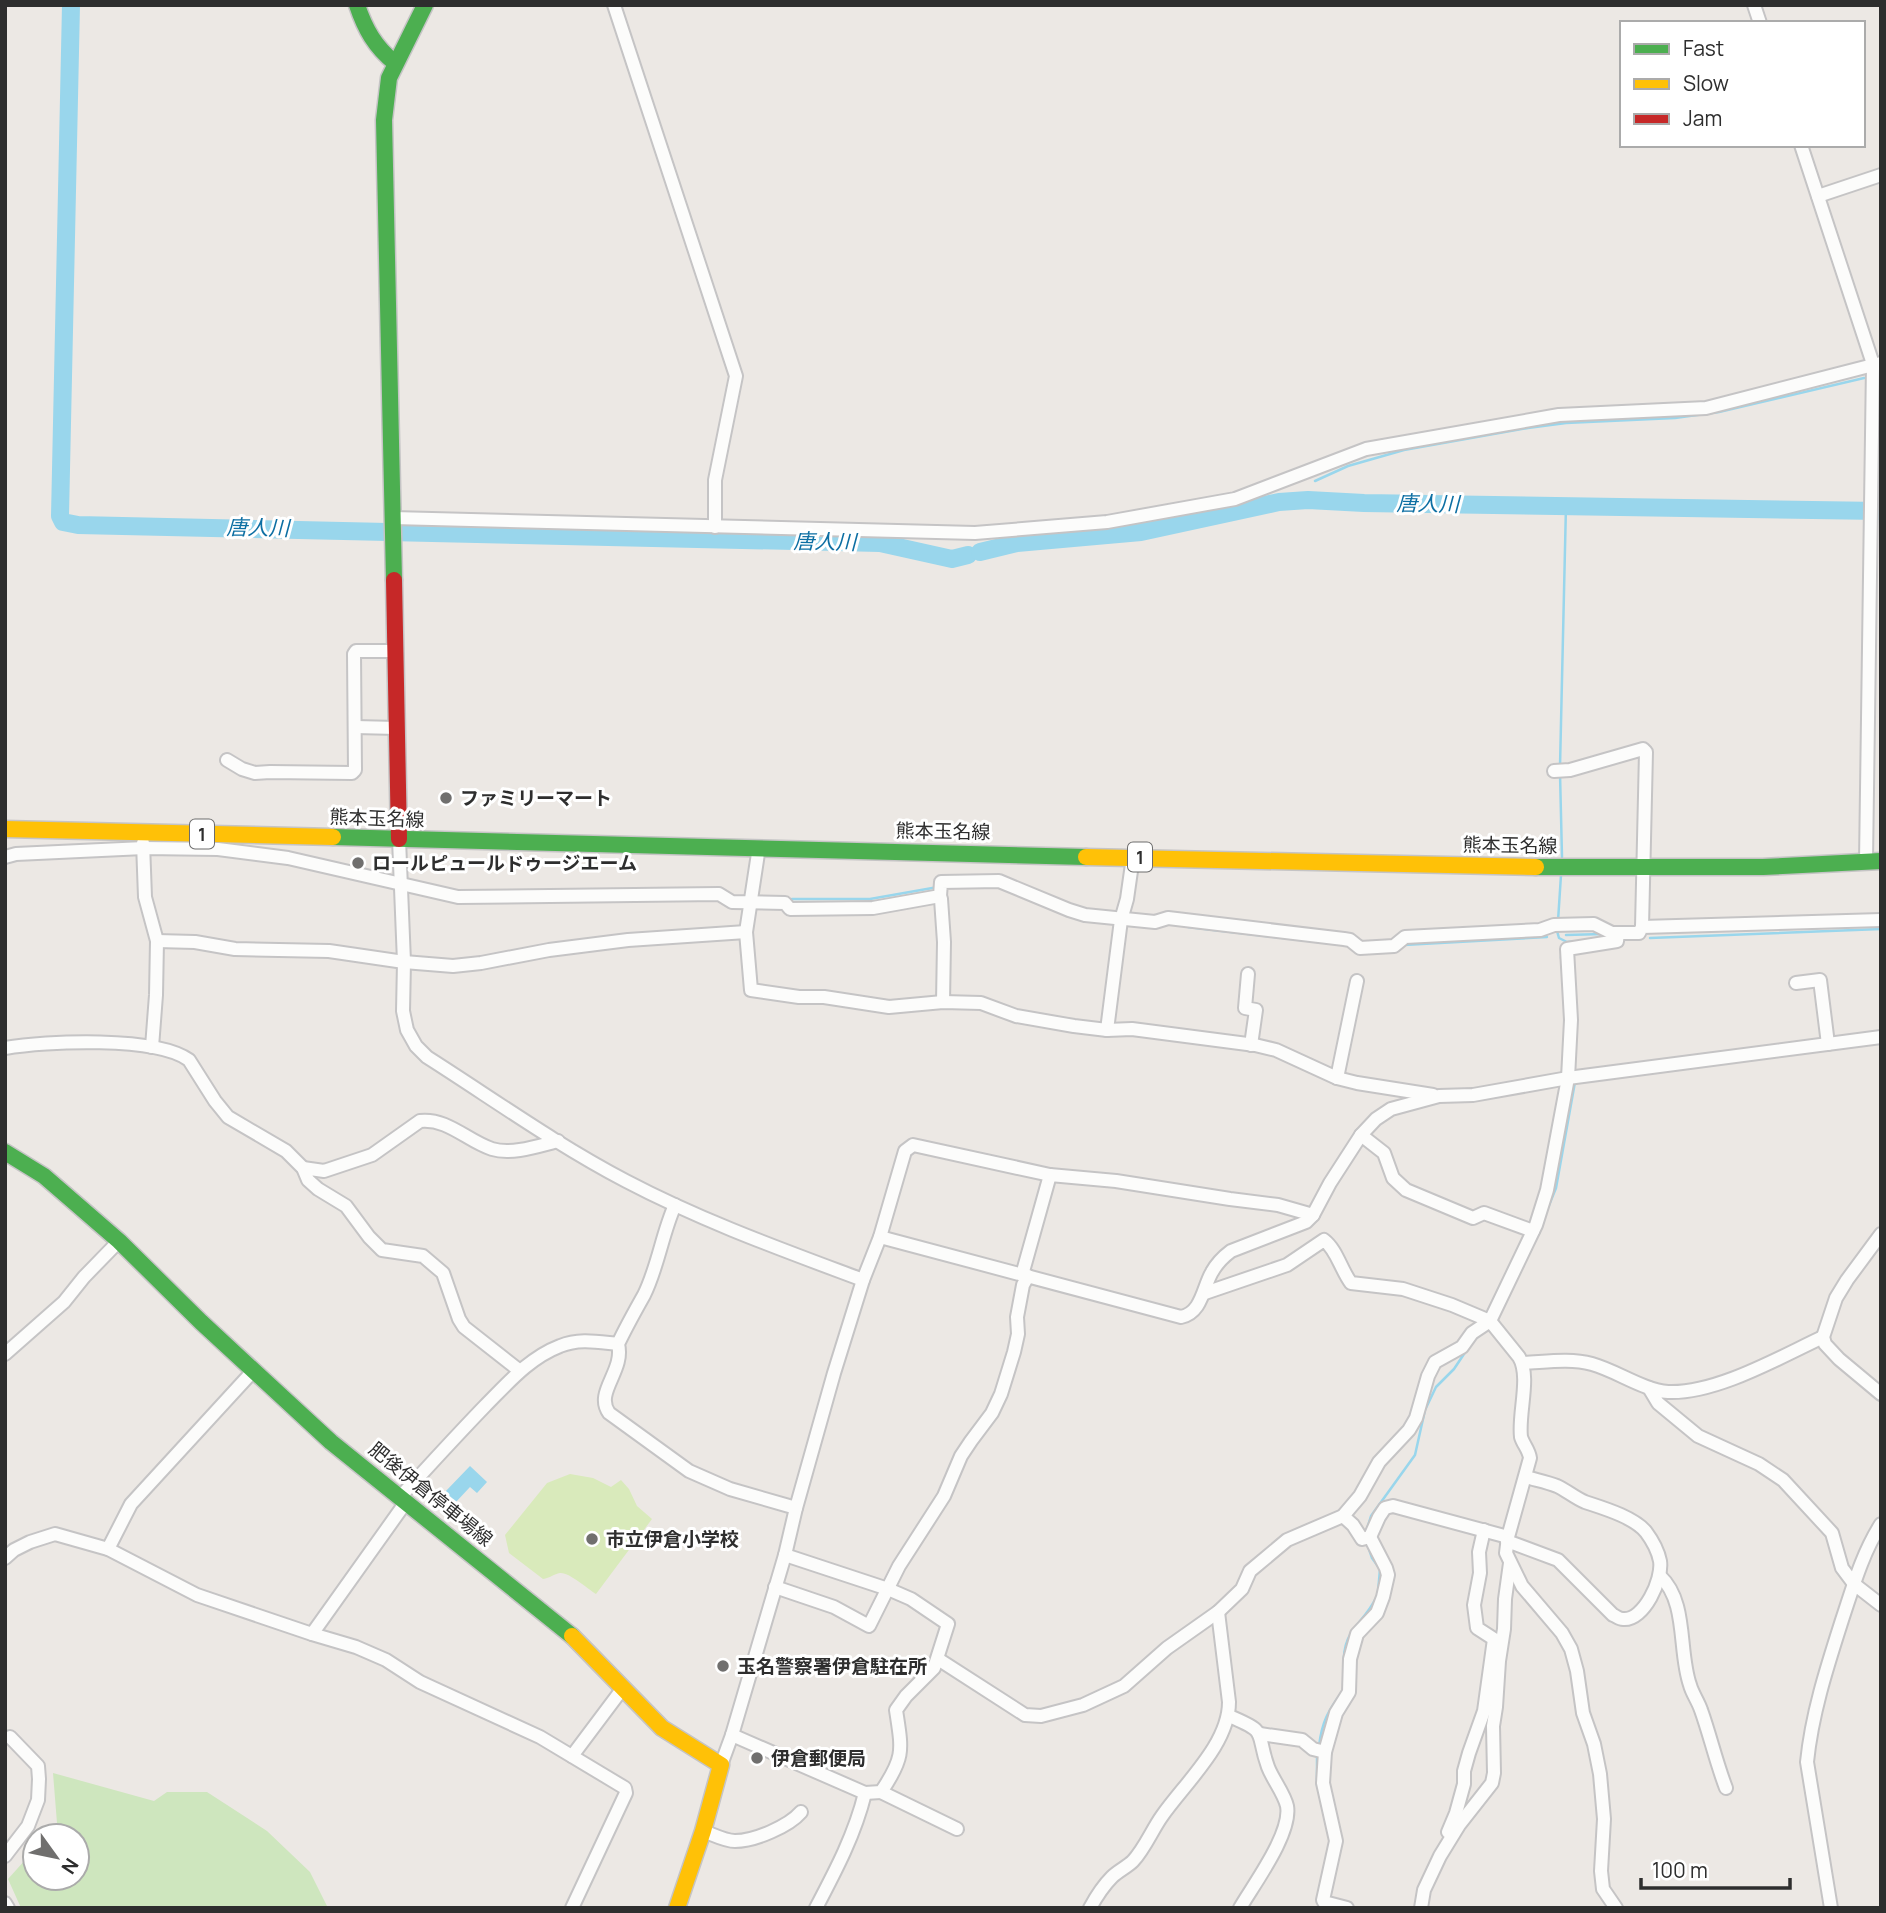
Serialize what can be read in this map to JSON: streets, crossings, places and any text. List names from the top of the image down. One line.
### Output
{"streets":{"main road":["熊本玉名線","1","肥後伊倉停車場線"]},"water":["唐人川"],"places":["ファミリーマート","ロールピュールドゥージエーム","市立伊倉小学校","玉名警察署伊倉駐在所","伊倉郵便局"],"legend":["Fast","Slow","Jam"],"scale_bar":"100 m","north":"bottom right"}
